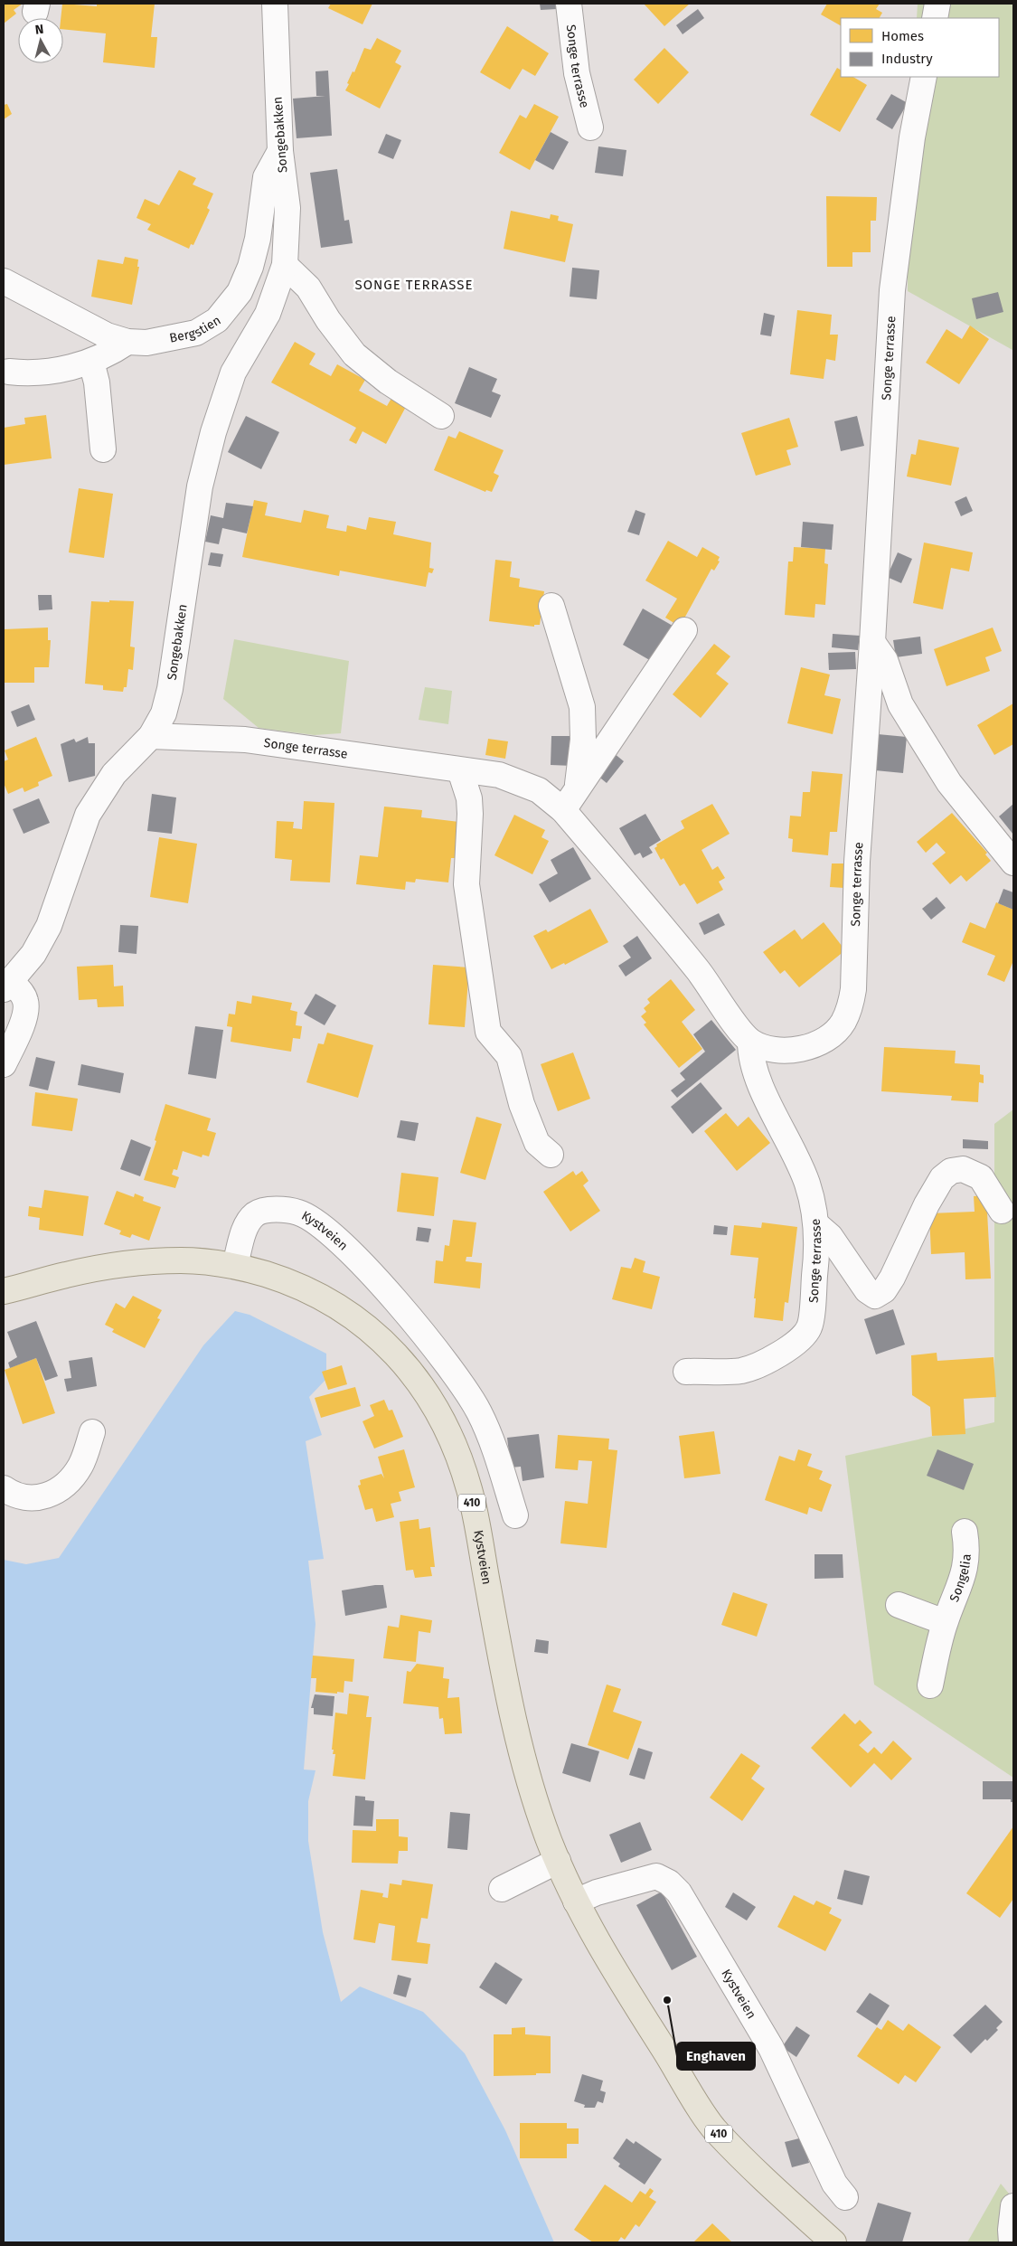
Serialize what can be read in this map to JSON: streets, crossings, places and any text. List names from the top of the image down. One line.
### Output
{"streets":{"main road":["Kystveien","410"],"street":["Songe terrasse","Songebakken","Bergstien","Songelia"]},"crossings":[["Songe terrasse","Songebakken"],["Songebakken","Bergstien"]],"districts":["SONGE TERRASSE"],"places":["Enghaven"],"legend":["Homes","Industry"],"north":"top"}
